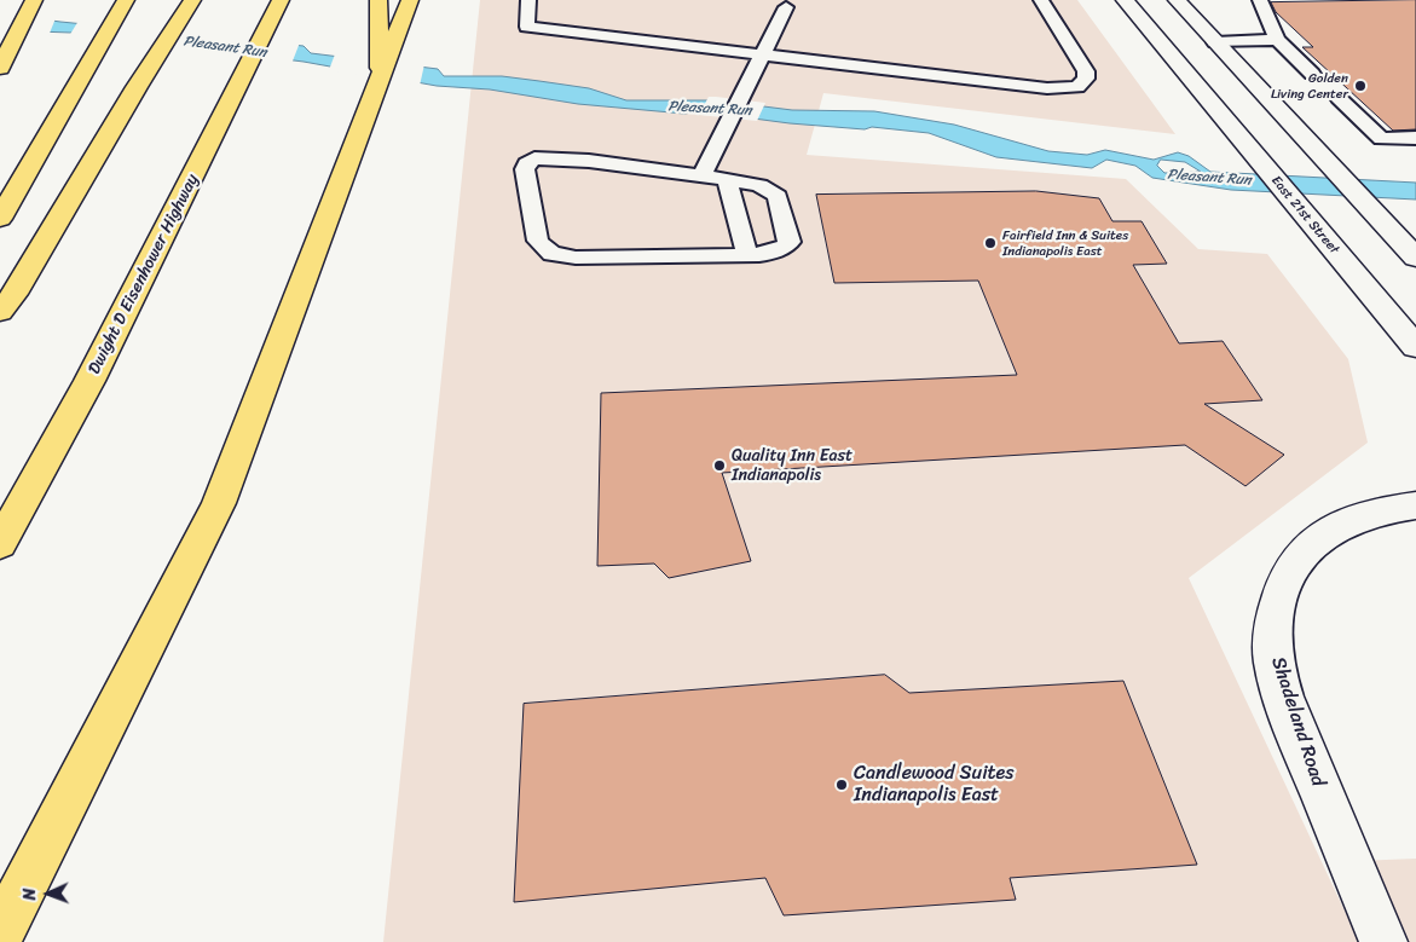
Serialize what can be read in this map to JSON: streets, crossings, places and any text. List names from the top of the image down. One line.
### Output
{"streets":{"highway":["Dwight D Eisenhower Highway"],"main road":["East 21st Street","Shadeland Road"]},"water":["Pleasant Run"],"places":["Golden Living Center","Fairfield Inn & Suites Indianapolis East","Quality Inn East Indianapolis","Candlewood Suites Indianapolis East"],"north":"left"}
